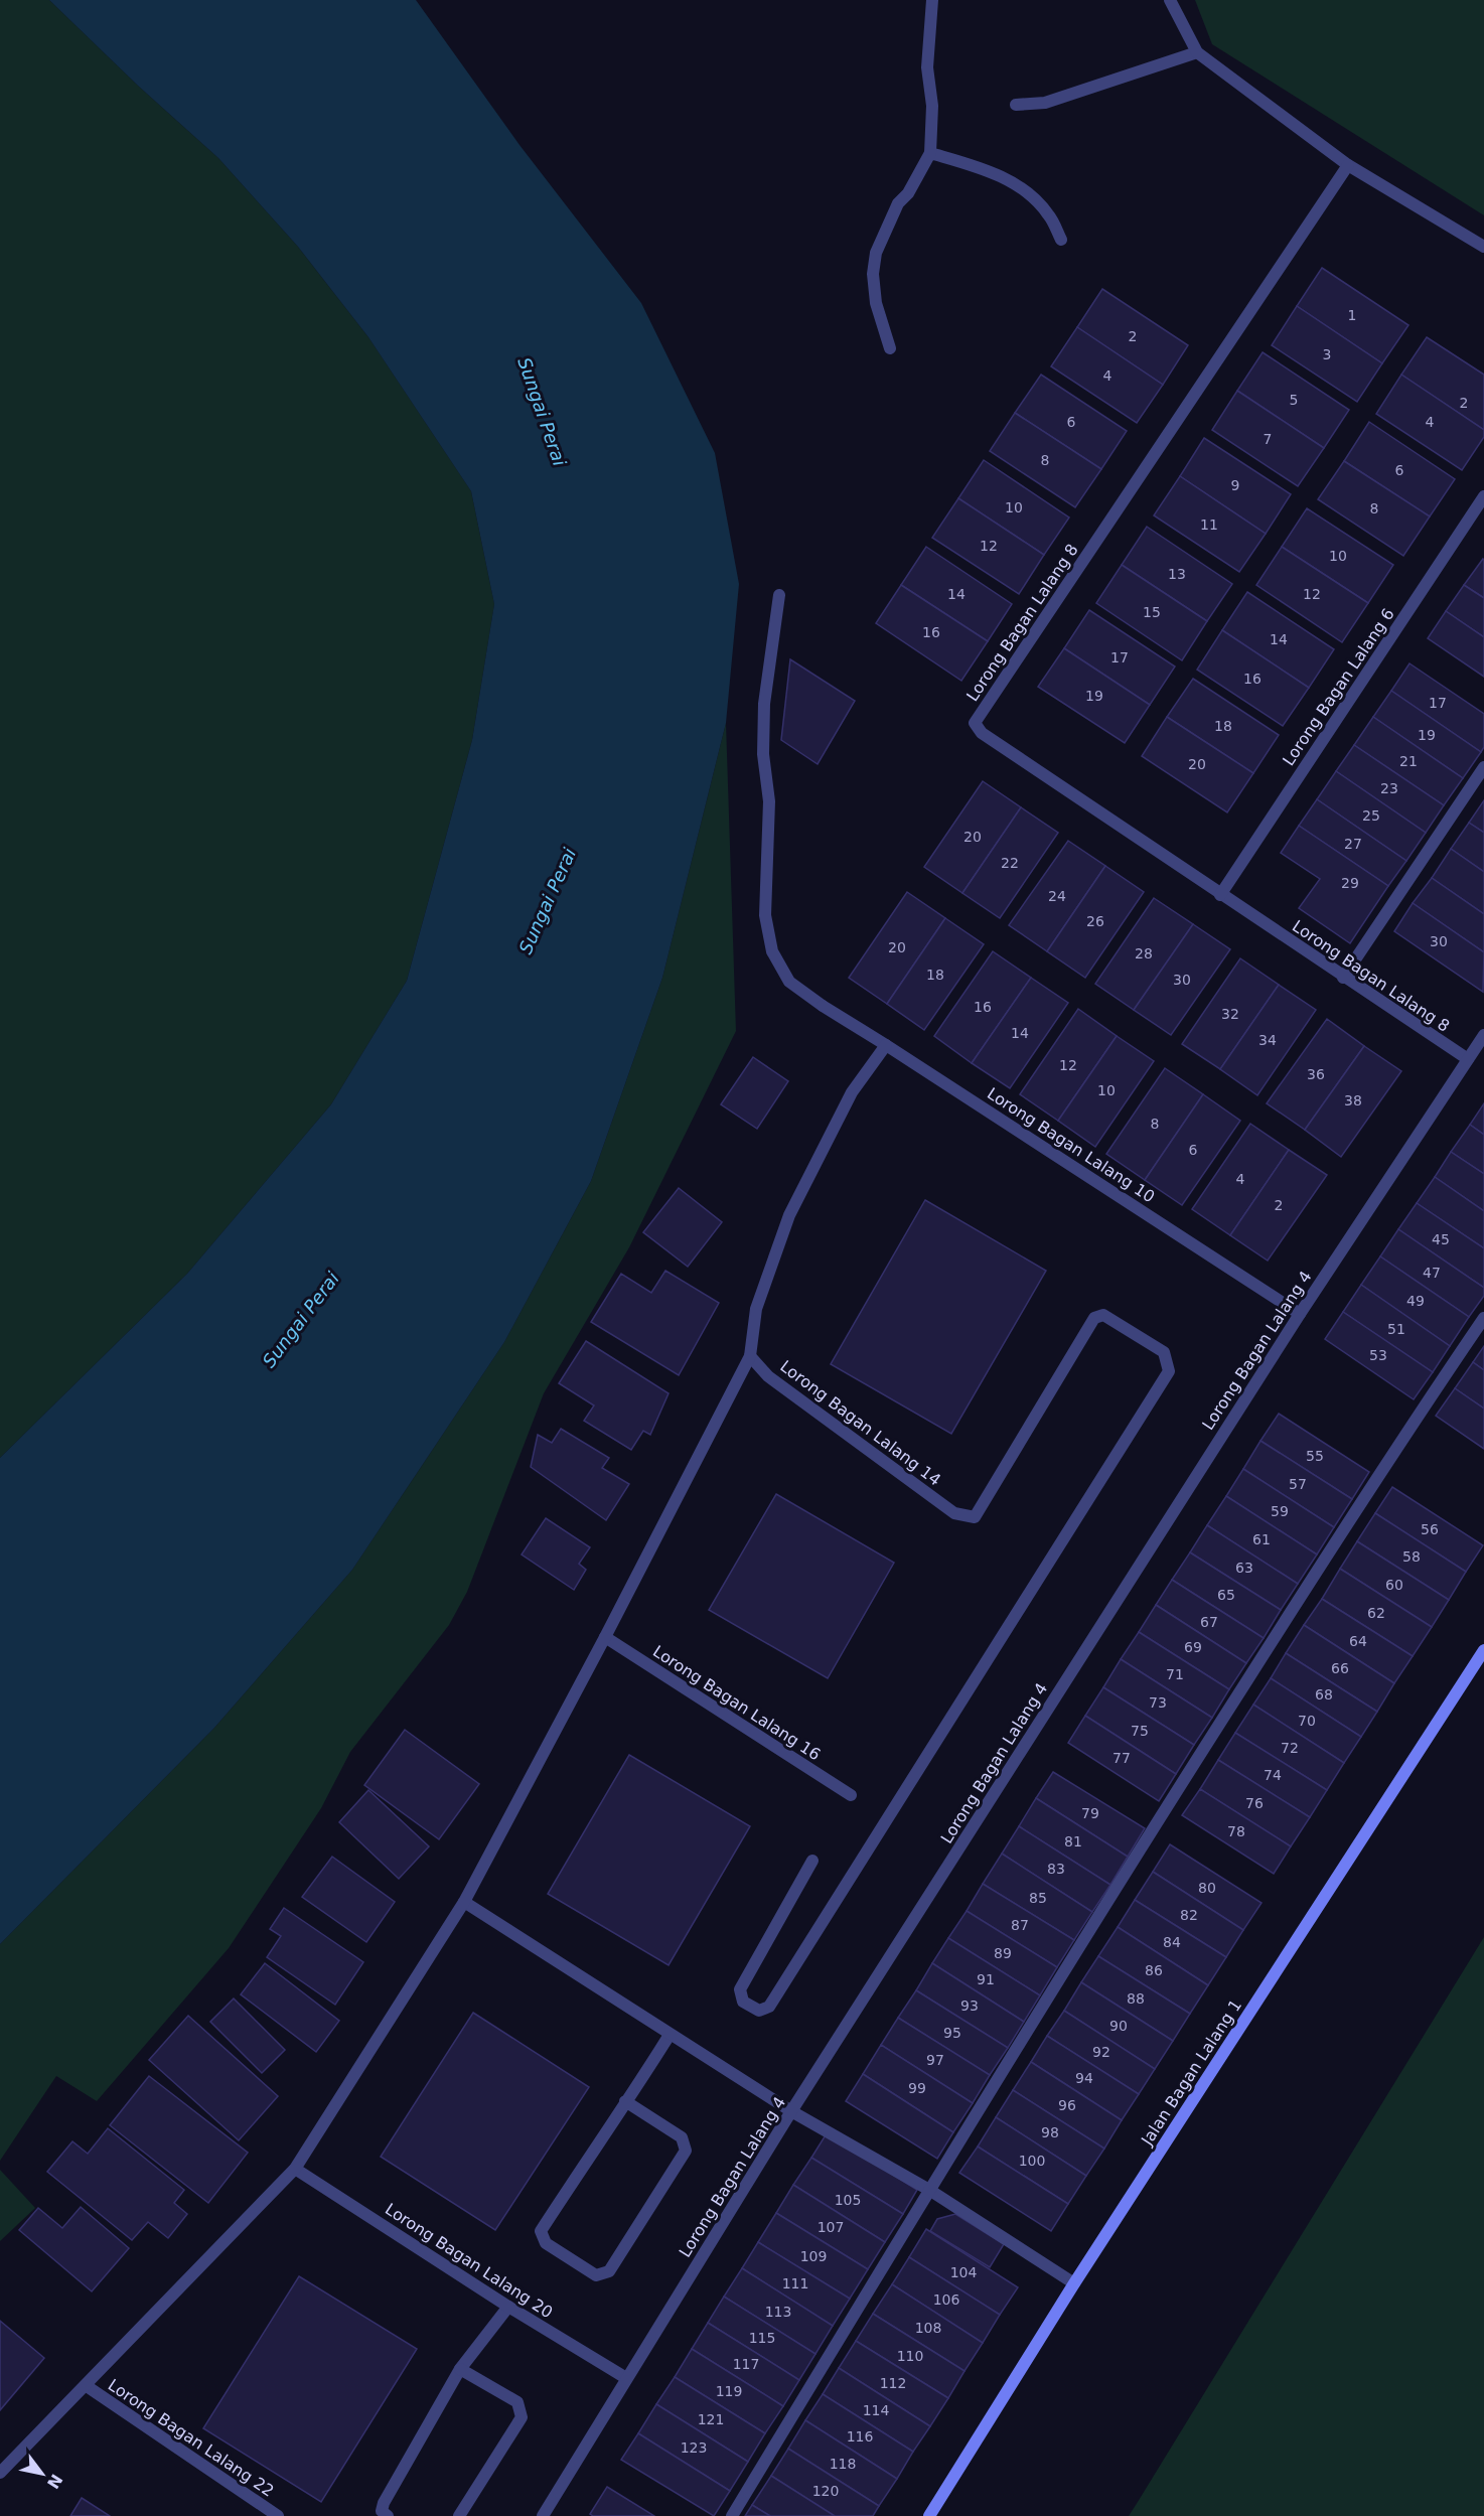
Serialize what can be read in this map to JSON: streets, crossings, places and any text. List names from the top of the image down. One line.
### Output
{"streets":{"main road":["Jalan Bagan Lalang 1"],"street":["Lorong Bagan Lalang 8","Lorong Bagan Lalang 6","Lorong Bagan Lalang 10","Lorong Bagan Lalang 4","Lorong Bagan Lalang 14","Lorong Bagan Lalang 16","Lorong Bagan Lalang 20","Lorong Bagan Lalang 22"]},"crossings":[["Lorong Bagan Lalang 8","Lorong Bagan Lalang 6"],["Lorong Bagan Lalang 8","Lorong Bagan Lalang 4"],["Lorong Bagan Lalang 10","Lorong Bagan Lalang 4"],["Lorong Bagan Lalang 4","Lorong Bagan Lalang 20"]],"water":["Sungai Perai"],"house_numbers":["1","2","3","4","5","2","6","4","7","8","6","9","10","8","11","12","10","13","14","12","15","16","14","17","16","19","17","18","19","21","20","23","25","20","27","22","29","24","26","30","20","28","18","30","16","32","14","34","12","36","10","38","8","6","4","2","45","47","49","51","53","55","57","59","56","61","58","63","60","65","62","67","64","69","66","71","68","73","70","75","72","77","74","76","79","78","81","83","80","85","82","87","84","89","86","91","88","93","90","95","92","97","94","99","96","98","100","105","107","109","104","111","106","113","108","115","110","117","112","119","114","121","116","123","118","120"],"north":"bottom right"}
